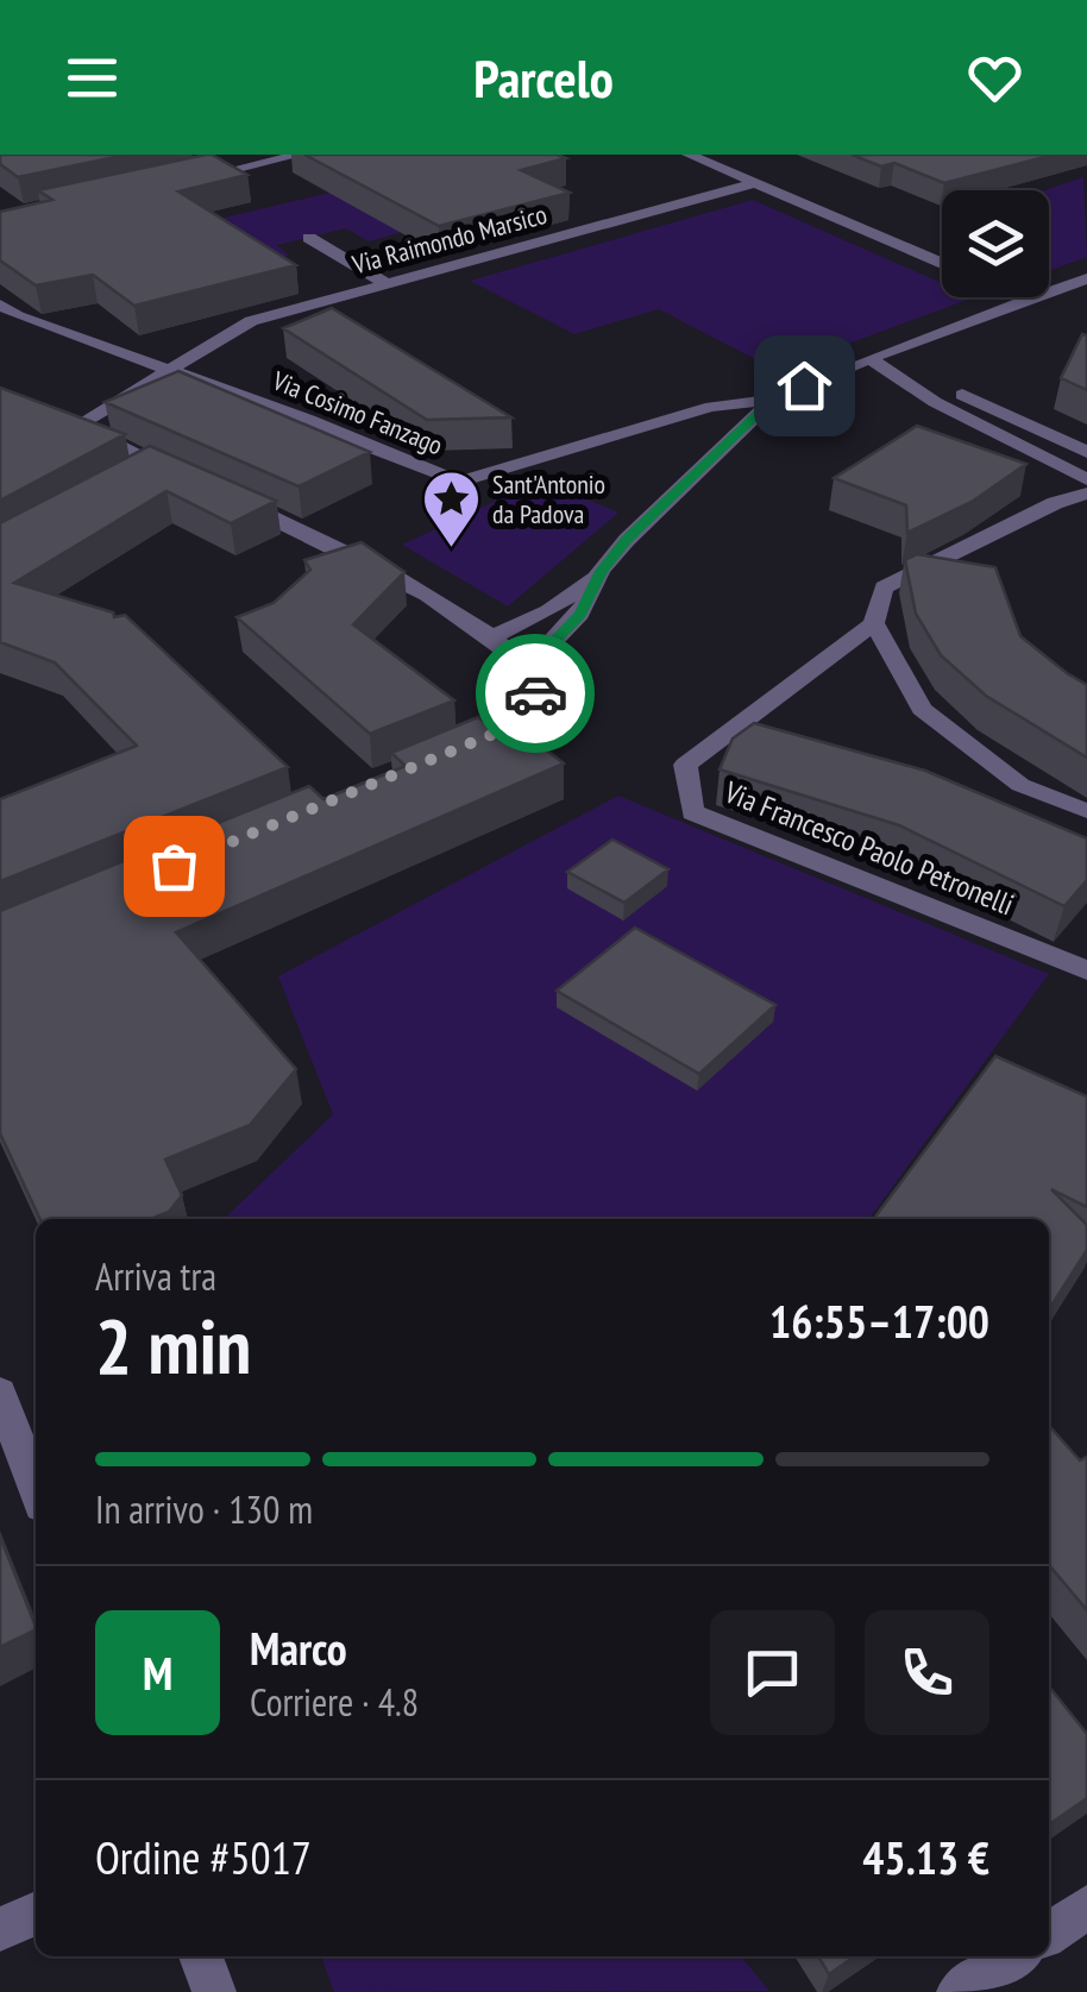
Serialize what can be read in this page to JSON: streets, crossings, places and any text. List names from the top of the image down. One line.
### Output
{"streets":{"street":["Via Raimondo Marsico","Via Cosimo Fanzago","Via Francesco Paolo Petronelli"]},"crossings":[["Via Raimondo Marsico","Via Cosimo Fanzago"]],"places":{"place":["Sant'Antonio da Padova"]},"page":{"header":"Parcelo","heading":["2 min","Arriva tra","16:55–17:00"],"panel":["Marco","Corriere · 4.8","Ordine #5017","45.13 €"],"bar":"In arrivo · 130 m","round":"M"}}
